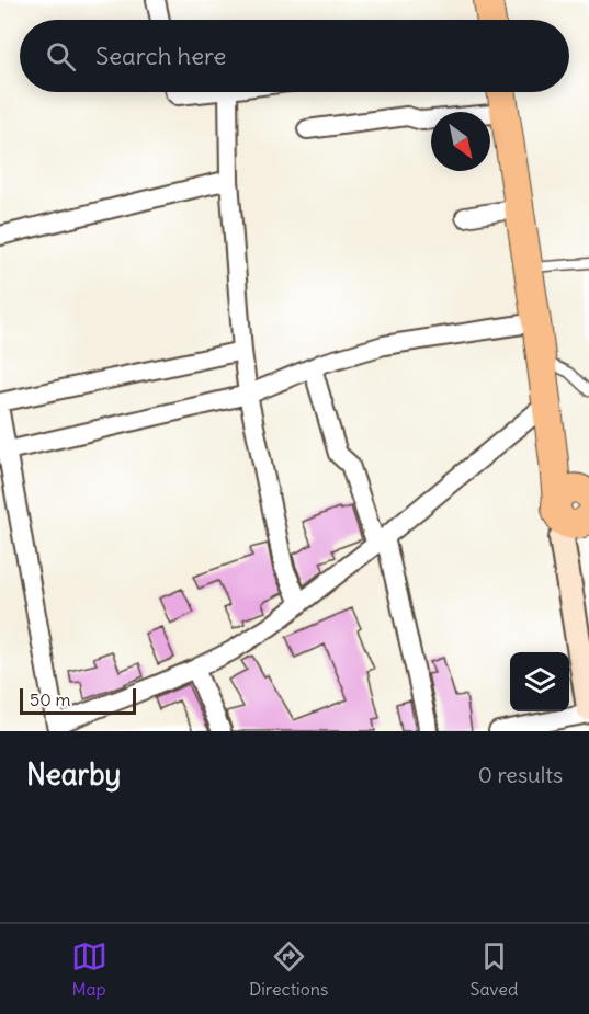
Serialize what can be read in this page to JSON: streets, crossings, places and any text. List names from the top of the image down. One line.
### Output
{"scale_bar":"50 m","north":"bottom right","page":{"search":"Search here","scale":"50 m","heading":["Nearby","0 results"],"nav":["Map","Directions","Saved"]}}
